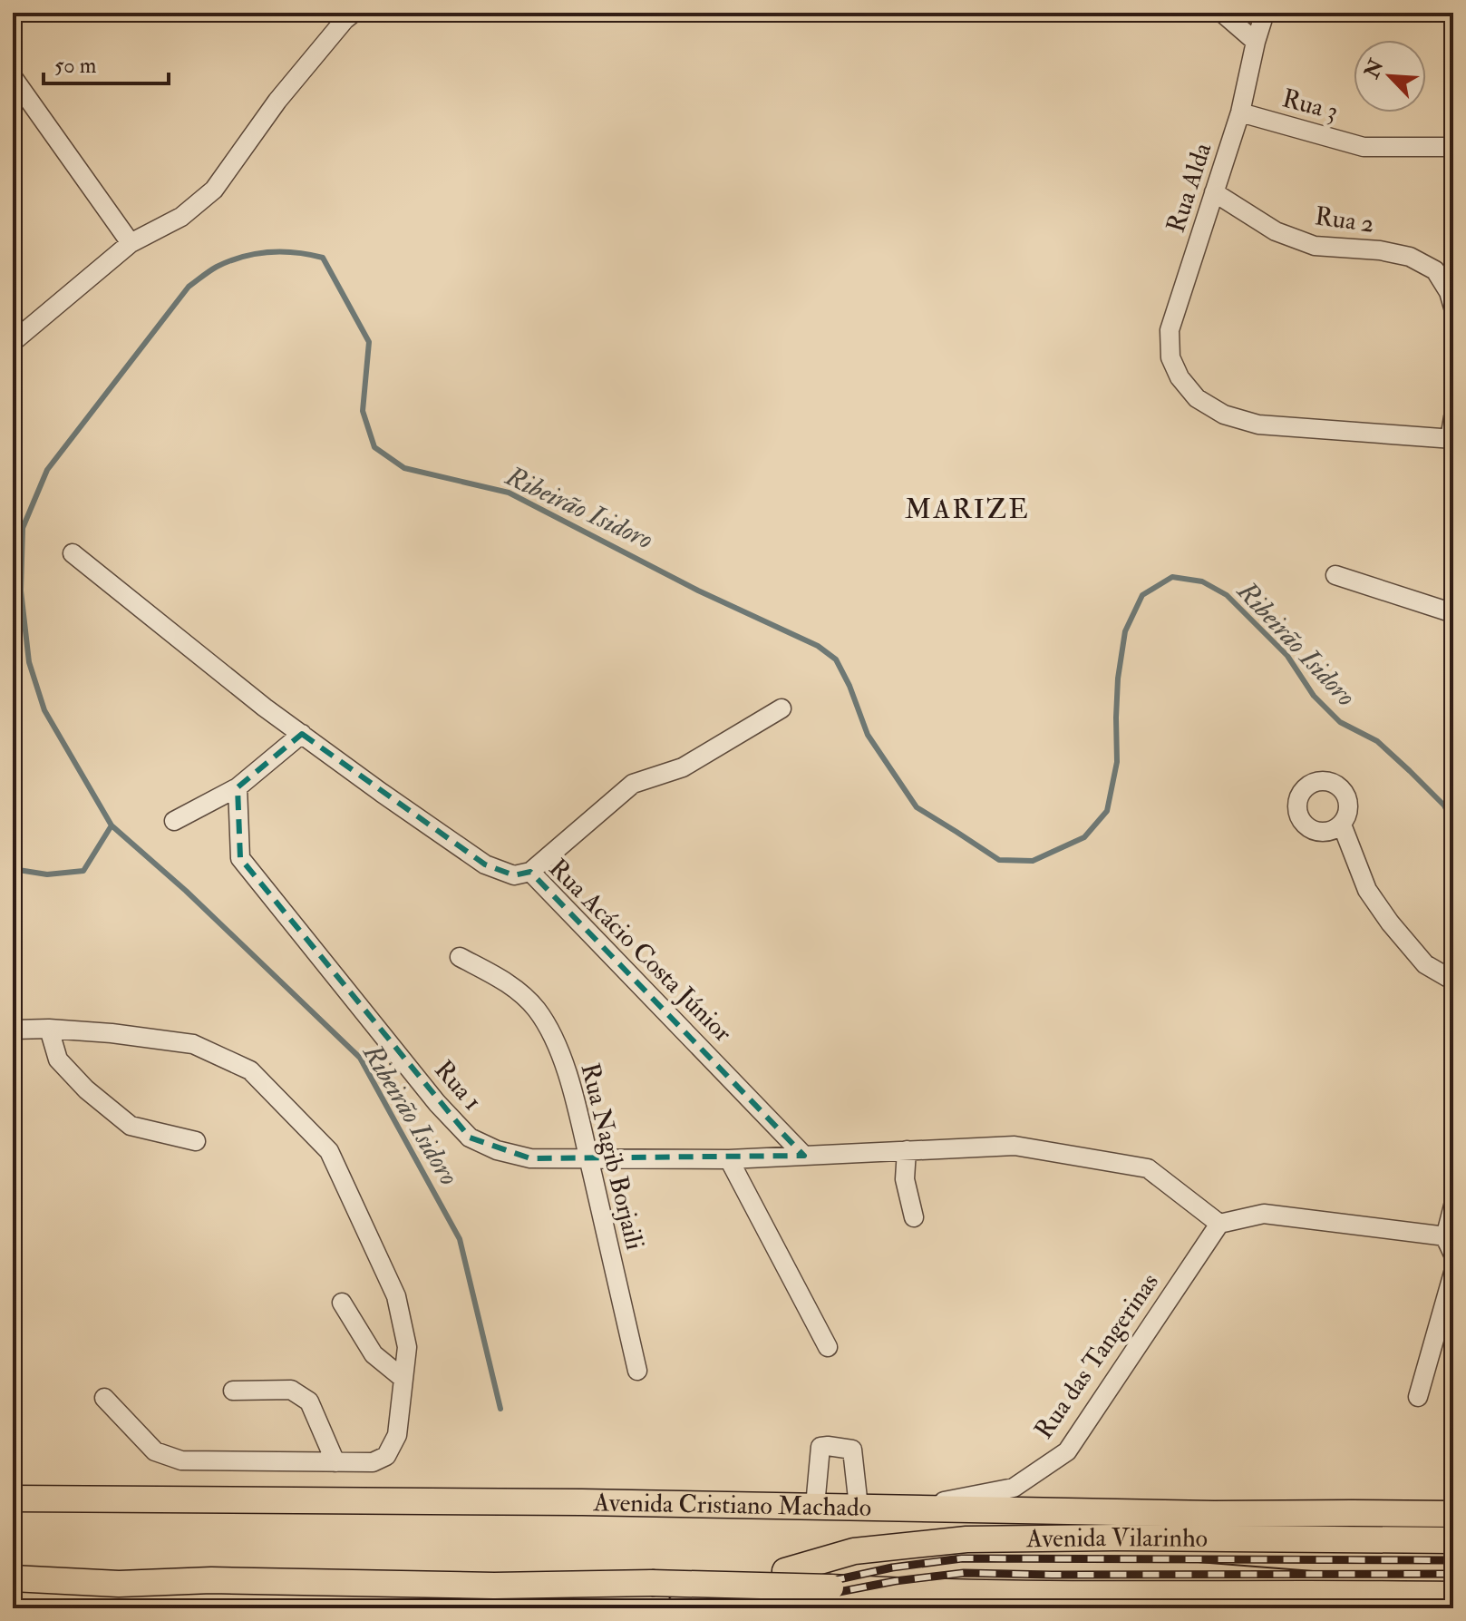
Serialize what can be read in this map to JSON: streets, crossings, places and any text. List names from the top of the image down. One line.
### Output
{"streets":{"highway":["Avenida Cristiano Machado","Avenida Vilarinho"],"street":["Rua 3","Rua Alda","Rua 2","Rua Acácio Costa Júnior","Rua 1","Rua Nagib Borjaili","Rua das Tangerinas"]},"crossings":[["Rua 3","Rua Alda"],["Rua Alda","Rua 2"],["Rua Acácio Costa Júnior","Rua 1"],["Rua 1","Rua Nagib Borjaili"],["Rua das Tangerinas","Avenida Cristiano Machado"]],"districts":["MARIZE"],"water":["Ribeirão Isidoro"],"scale_bar":"50 m","north":"top left"}
